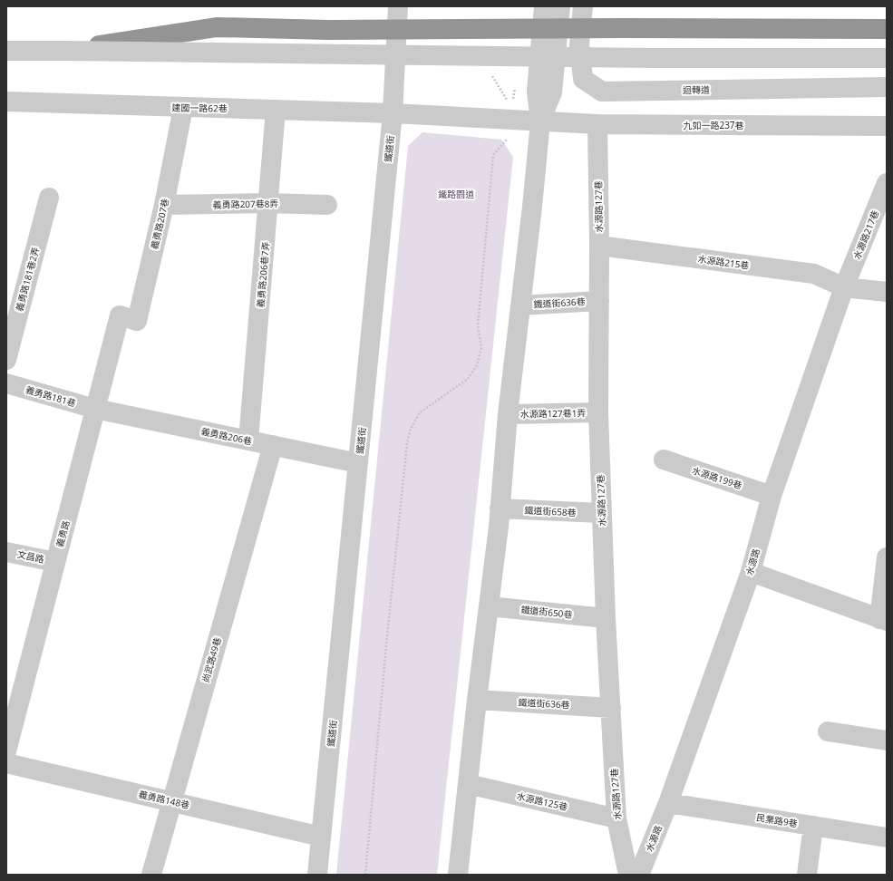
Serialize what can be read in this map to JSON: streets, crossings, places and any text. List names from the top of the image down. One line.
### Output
{"streets":{"street":["迴轉道","建國一路62巷","九如一路237巷","鐵道街","義勇路207巷8弄","水源路127巷","義勇路207巷","水源路217巷","水源路215巷","義勇路206巷7弄","義勇路181巷2弄","鐵道街636巷","義勇路181巷","水源路127巷1弄","義勇路206巷","水源路199巷","鐵道街658巷","義勇路","文昌路","水源路","鐵道街650巷","尚武路49巷","義勇路148巷","水源路125巷","民業路9巷"]},"crossings":[["建國一路62巷","九如一路237巷"],["建國一路62巷","鐵道街"],["建國一路62巷","義勇路207巷"],["建國一路62巷","義勇路206巷7弄"],["九如一路237巷","水源路127巷"],["鐵道街","義勇路206巷"],["鐵道街","義勇路148巷"],["義勇路207巷8弄","義勇路207巷"],["義勇路207巷8弄","義勇路206巷7弄"],["水源路127巷","水源路215巷"],["水源路127巷","鐵道街636巷"],["水源路127巷","水源路127巷1弄"],["水源路127巷","鐵道街658巷"],["水源路127巷","鐵道街650巷"],["水源路127巷","水源路125巷"],["義勇路207巷","義勇路"],["水源路217巷","水源路215巷"],["水源路217巷","水源路"],["水源路215巷","水源路"],["義勇路206巷7弄","義勇路206巷"],["義勇路181巷","義勇路206巷"],["義勇路181巷","義勇路"],["義勇路206巷","義勇路"],["義勇路206巷","尚武路49巷"],["水源路199巷","水源路"],["義勇路","文昌路"],["水源路","民業路9巷"],["尚武路49巷","義勇路148巷"]],"parks":["鐵路園道"]}
